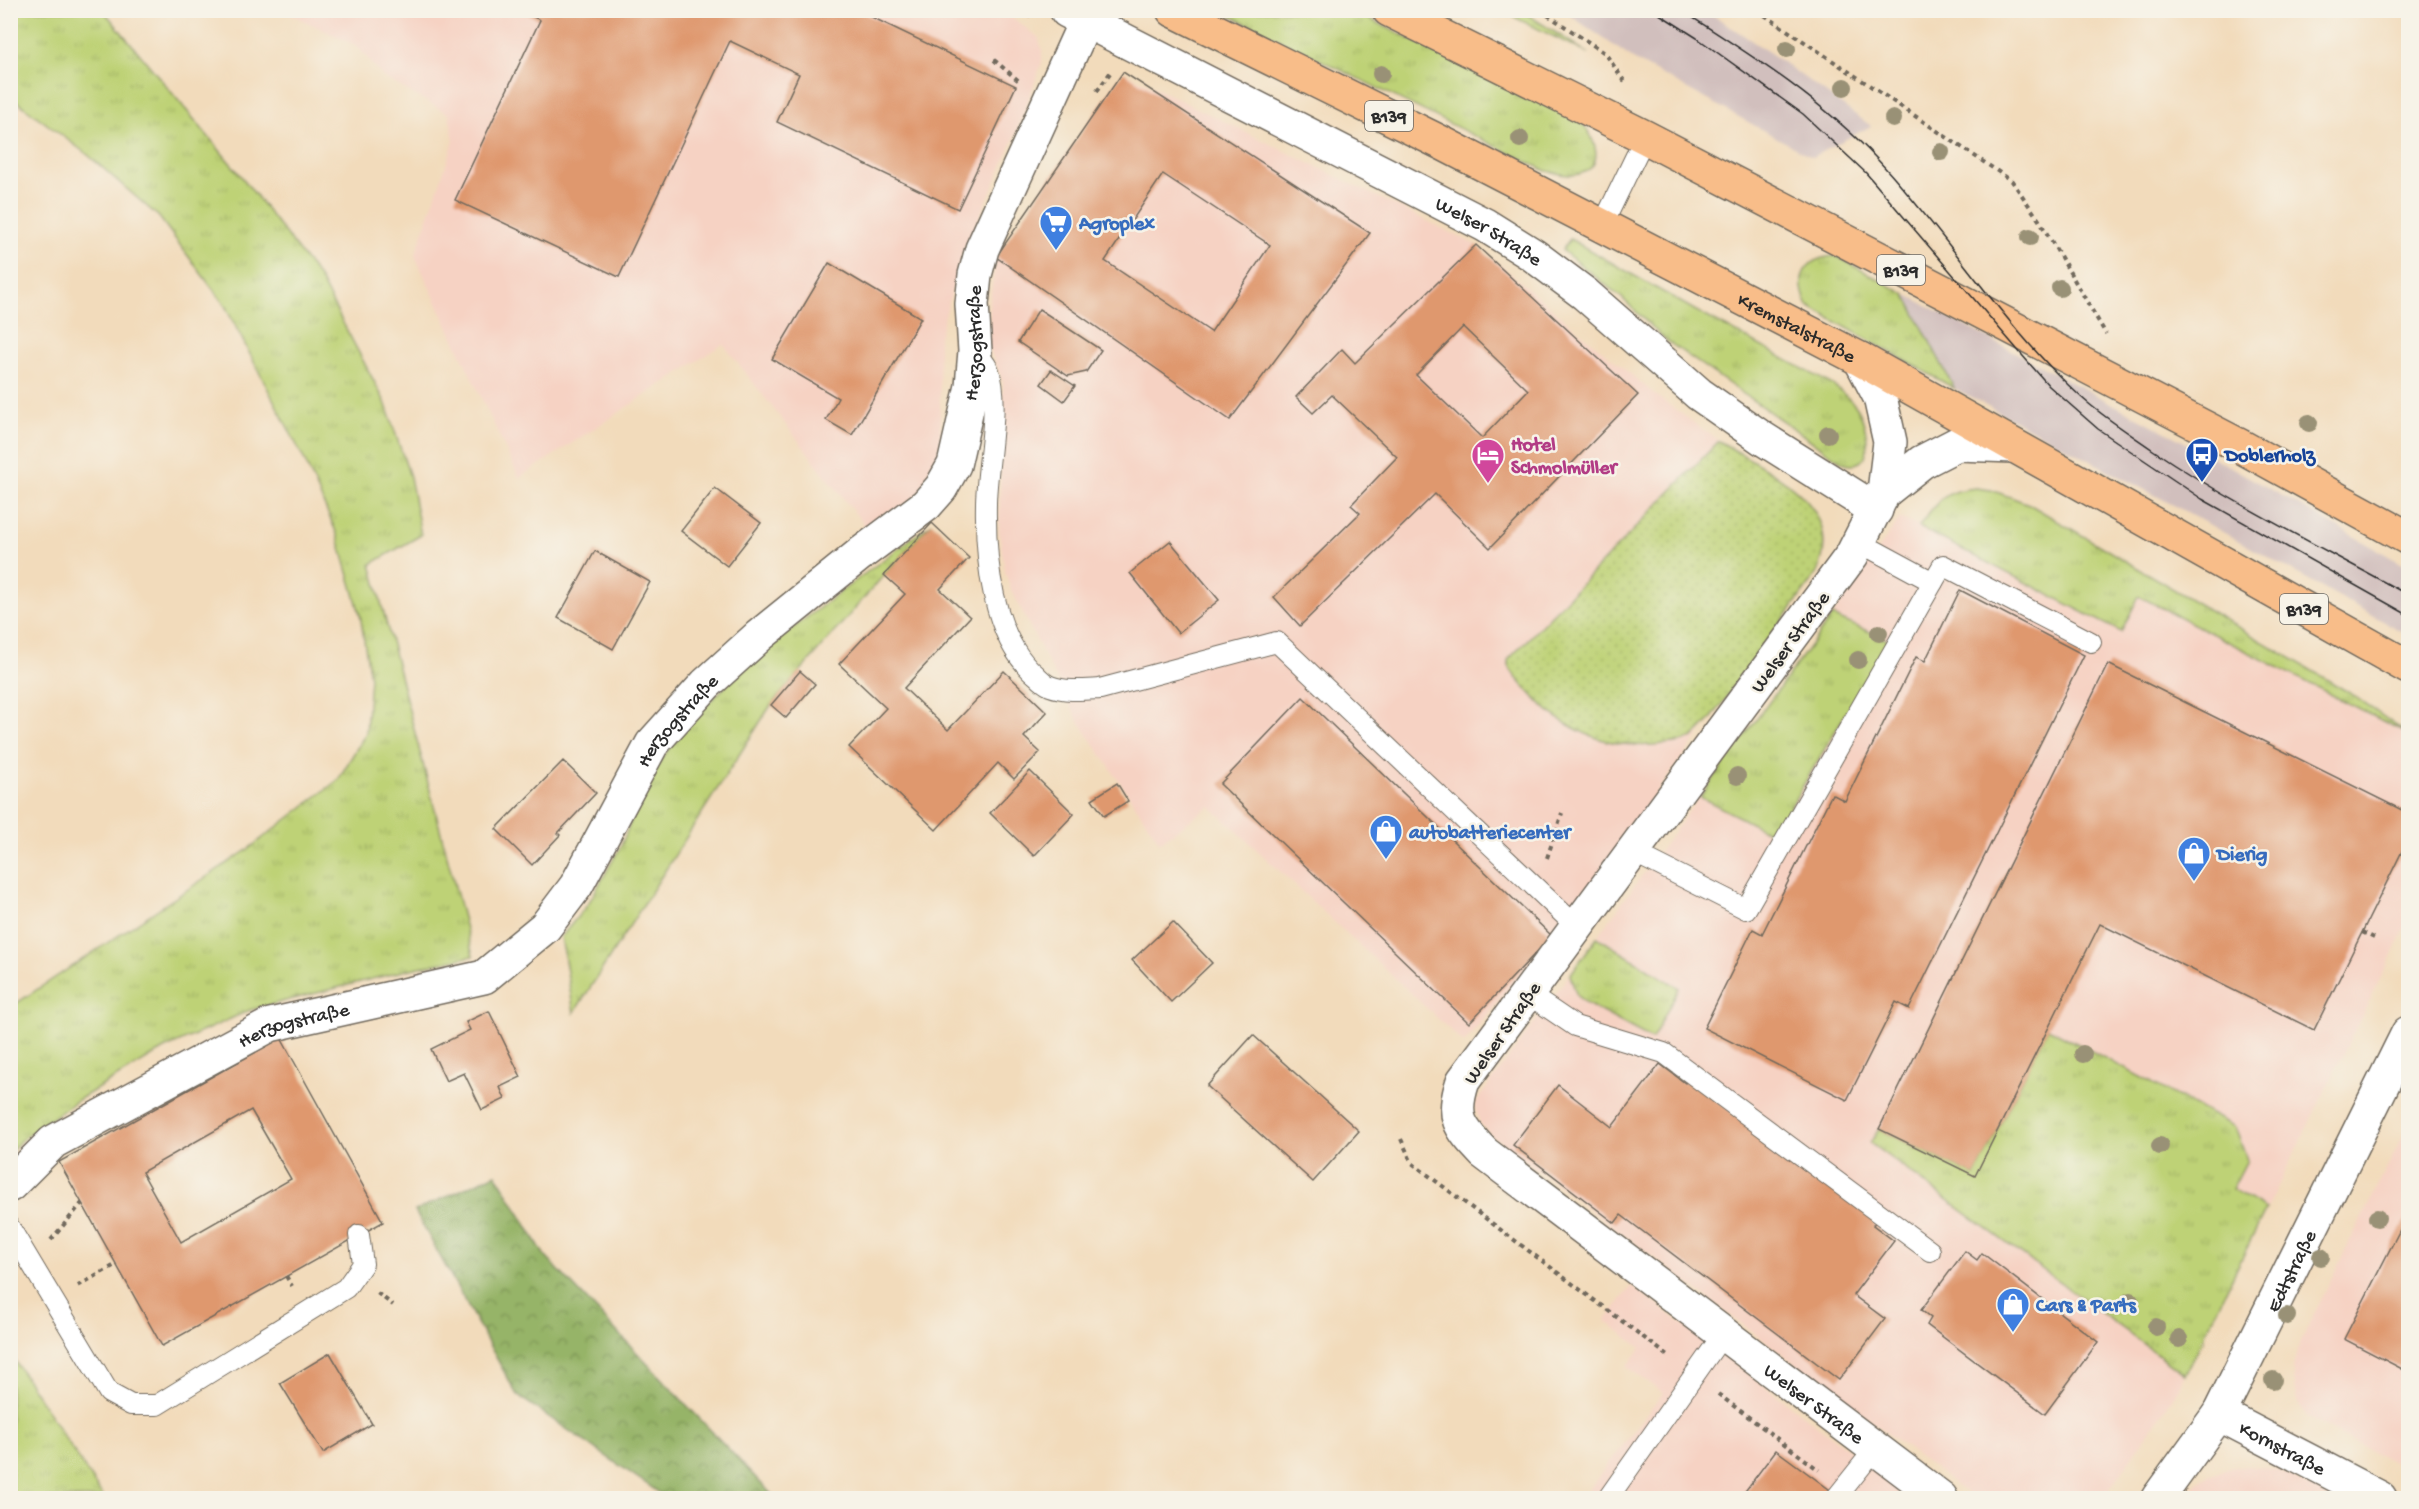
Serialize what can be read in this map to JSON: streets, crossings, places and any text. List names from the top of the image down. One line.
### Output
{"streets":{"main road":["B139","Kremstalstraße"],"street":["Welser Straße","Herzogstraße","Edtstraße","Kornstraße"]},"crossings":[["Welser Straße","Kremstalstraße"],["Welser Straße","Herzogstraße"],["Edtstraße","Kornstraße"]],"places":{"supermarket":["Agroplex"],"bus stop":["Doblerholz"],"hotel":["Hotel Schmolmüller"],"shop":["autobatteriecenter","Dierig","Cars & Parts"]}}
